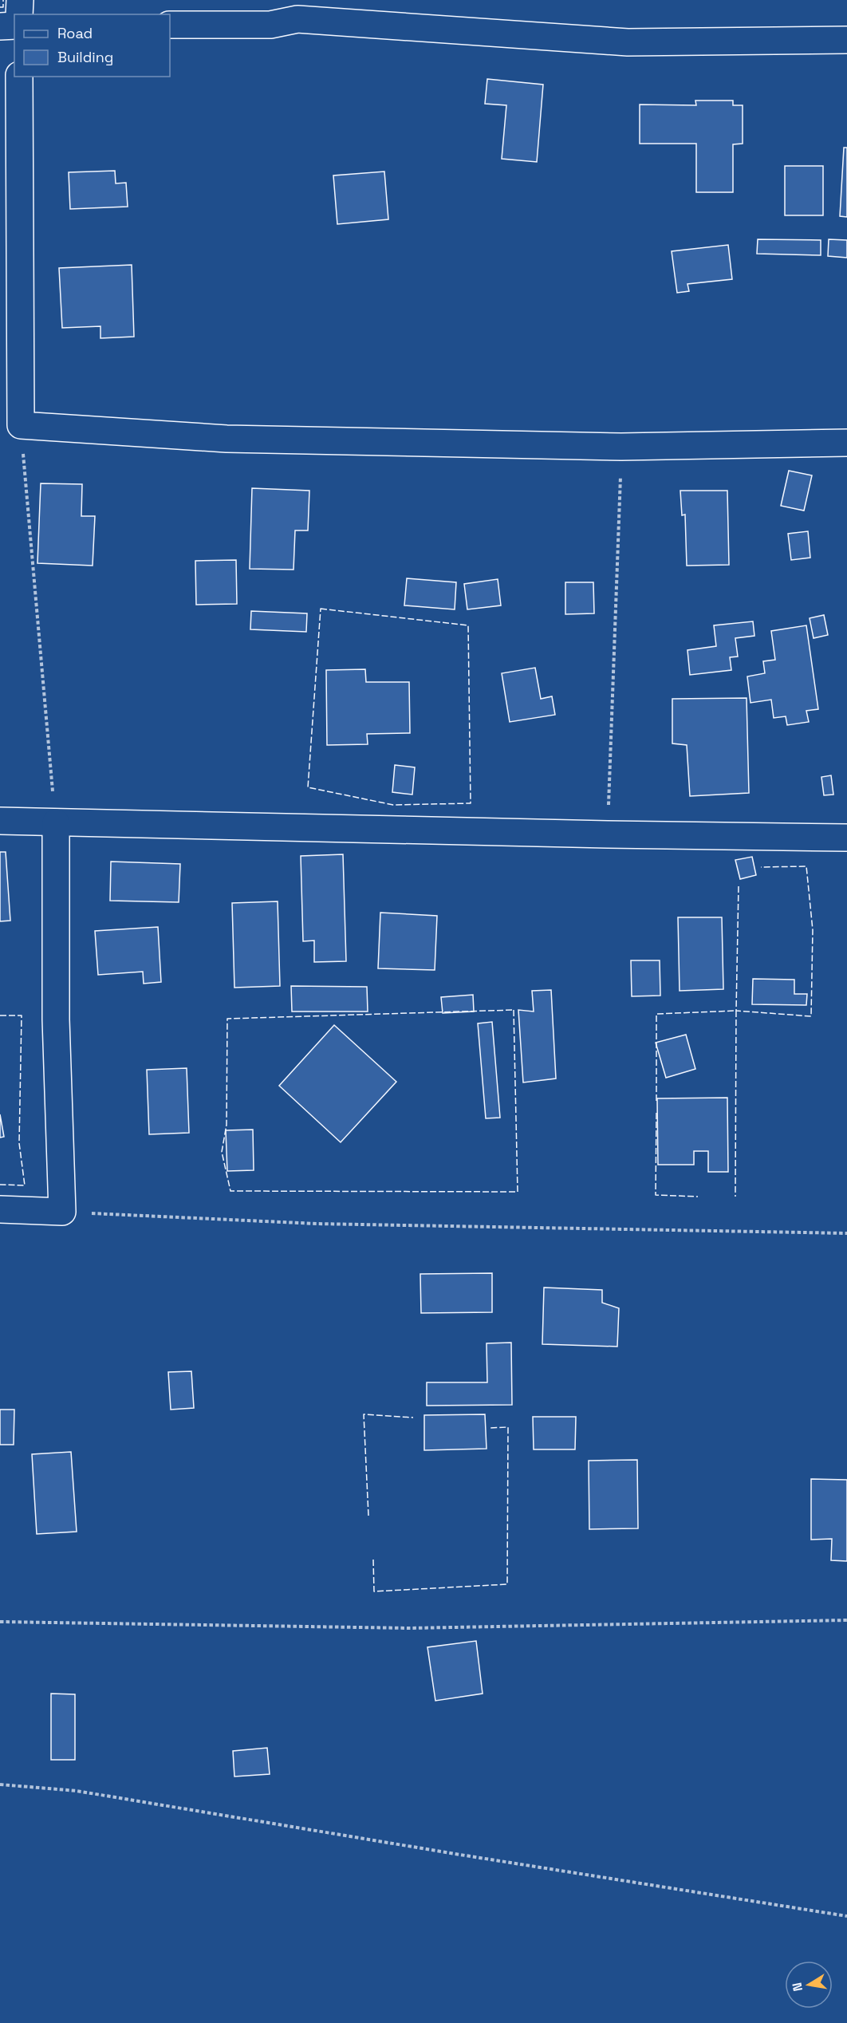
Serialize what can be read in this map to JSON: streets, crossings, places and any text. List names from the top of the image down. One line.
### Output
{"legend":["Road","Building"],"north":"left"}
